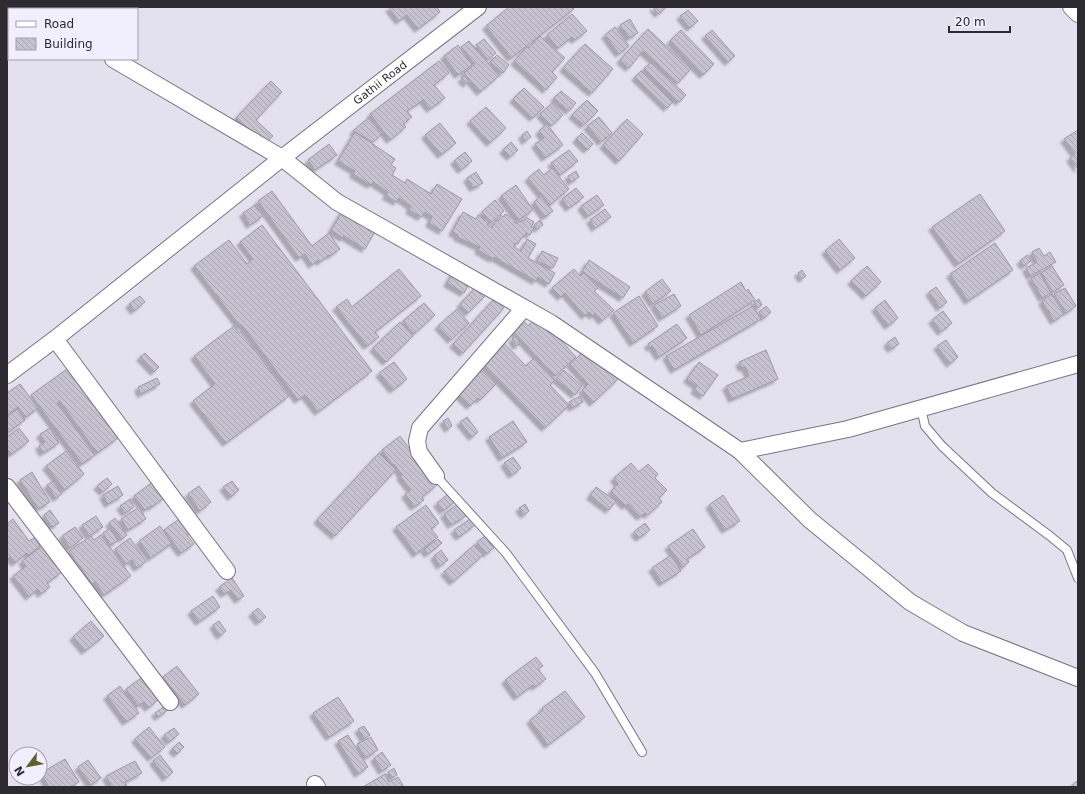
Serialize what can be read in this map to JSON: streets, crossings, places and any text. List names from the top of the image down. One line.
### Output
{"streets":{"street":["Gathii Road"]},"legend":["Road","Building"],"scale_bar":"20 m","north":"bottom left"}
